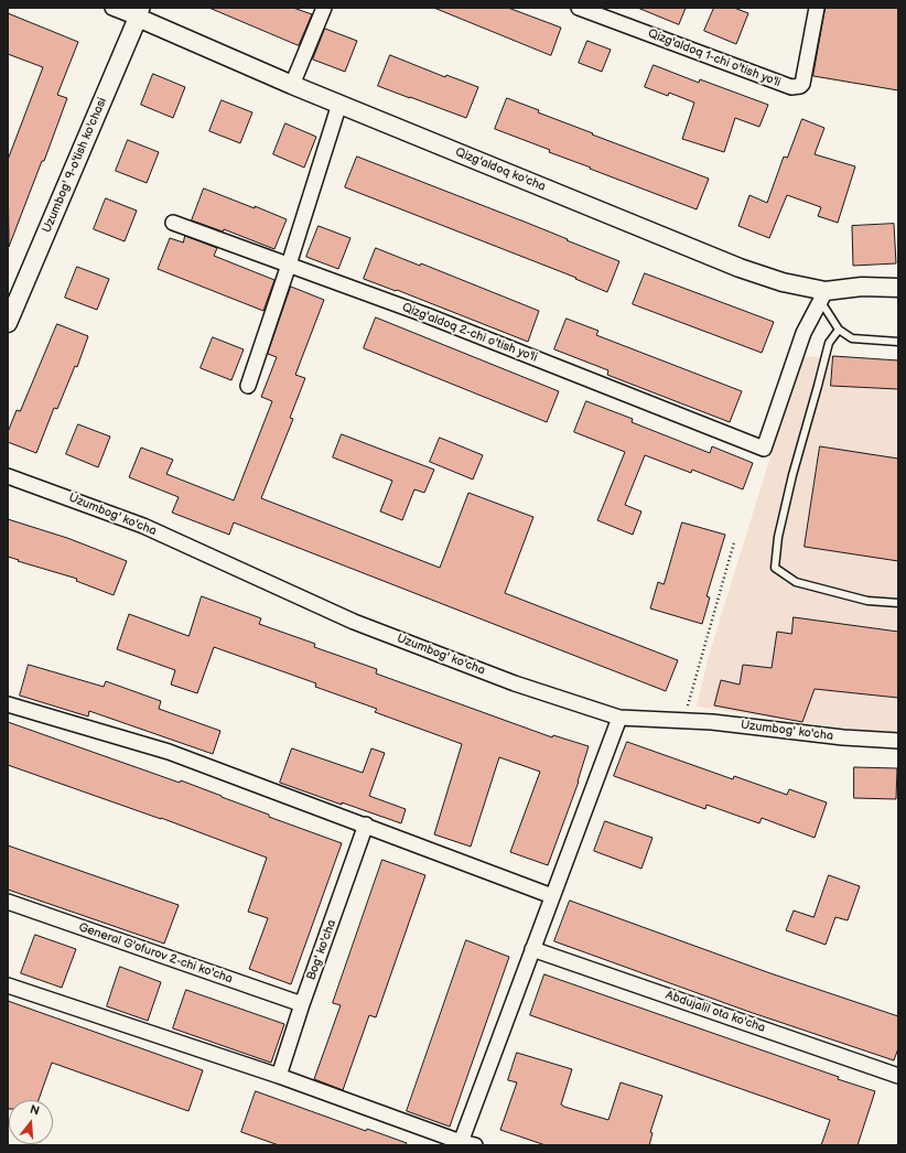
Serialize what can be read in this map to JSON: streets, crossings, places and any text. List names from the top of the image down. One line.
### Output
{"streets":{"street":["Qizg'aldoq 1-chi o'tish yo'li","Uzumbog' 9-o'tish ko'chasi","Qizg'aldoq ko'cha","Qizg'aldoq 2-chi o'tish yo'li","Uzumbog' ko'cha","Bog' ko'cha","General G'ofurov 2-chi ko'cha","Abdujalil ota ko'cha"]},"crossings":[["Uzumbog' 9-o'tish ko'chasi","Qizg'aldoq ko'cha"],["Qizg'aldoq ko'cha","Qizg'aldoq 2-chi o'tish yo'li"],["Bog' ko'cha","General G'ofurov 2-chi ko'cha"]],"north":"top"}
